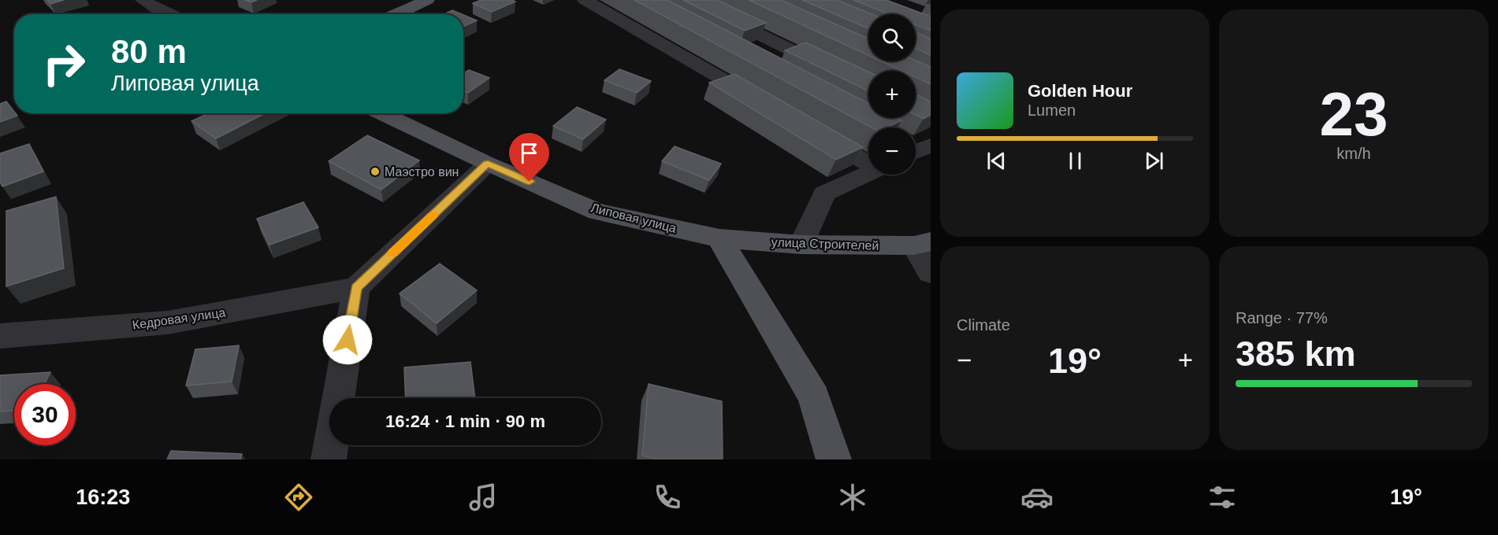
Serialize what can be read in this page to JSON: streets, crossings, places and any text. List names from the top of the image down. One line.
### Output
{"streets":{"main road":["Липовая улица","улица Строителей"],"street":["Кедровая улица"]},"crossings":[["Липовая улица","улица Строителей"]],"places":["Маэстро вин"],"page":{"tile":[["23","km/h"],"Climate",["Range · 77%","385 km"]],"map_buttons":["+","−"],"turn":["80 m","Липовая улица"],"song":["Golden Hour","Lumen"],"heat":["−","19°","+"],"limit":"30","trip":"16:24 · 1 min · 90 m","tabs":["16:23","19°"]}}
